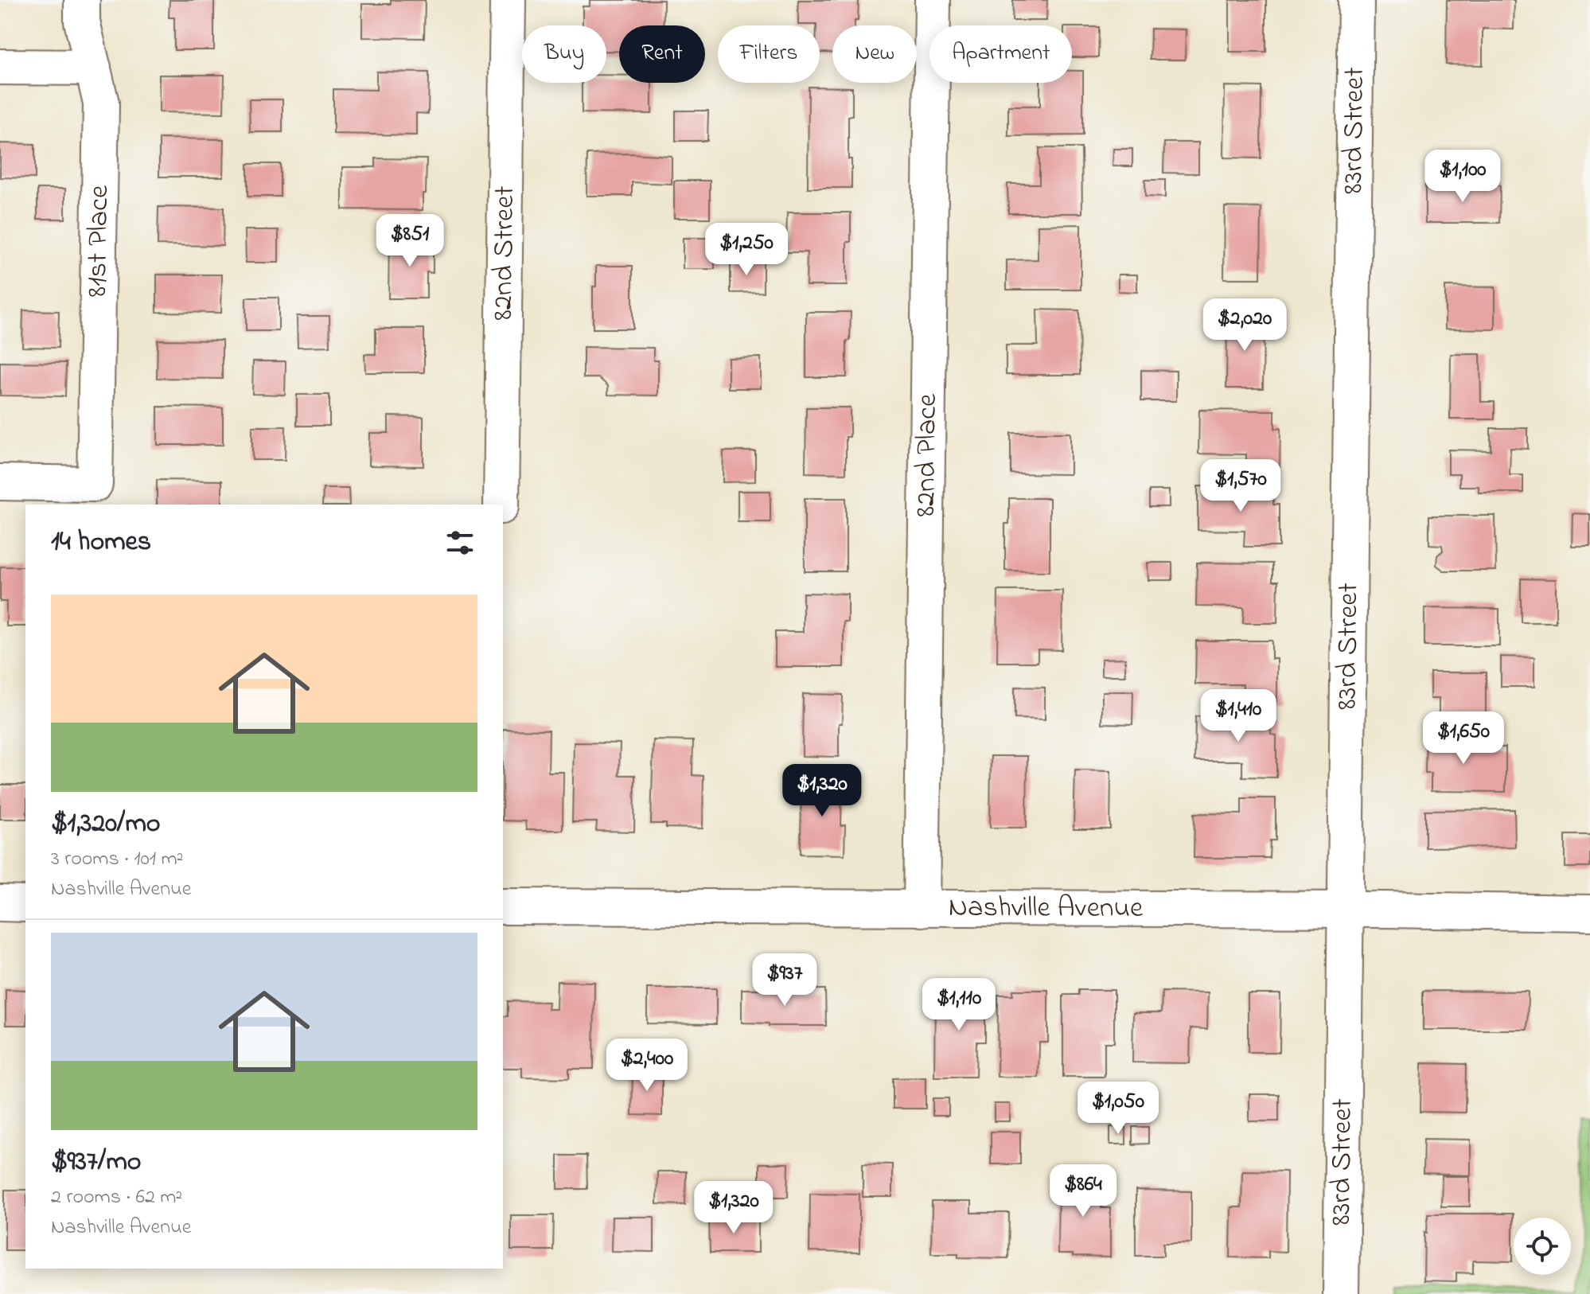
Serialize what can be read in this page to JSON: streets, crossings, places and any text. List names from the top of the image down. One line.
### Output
{"streets":{"street":["83rd Street","81st Place","82nd Street","82nd Place","Nashville Avenue"]},"crossings":[["83rd Street","Nashville Avenue"],["82nd Place","Nashville Avenue"]],"page":{"chip":["Buy","Rent","Filters","New","Apartment"],"price":["$1,100","$851","$1,250","$2,020","$1,570","$1,410","$1,650","$1,320","$937","$1,110","$2,400","$1,050","$864","$1,320"],"heading":"14 homes","list":[{"name":"$1,320/mo","note":"3 rooms · 101 m² · Nashville Avenue"},{"name":"$937/mo","note":"2 rooms · 62 m² · Nashville Avenue"}]}}
